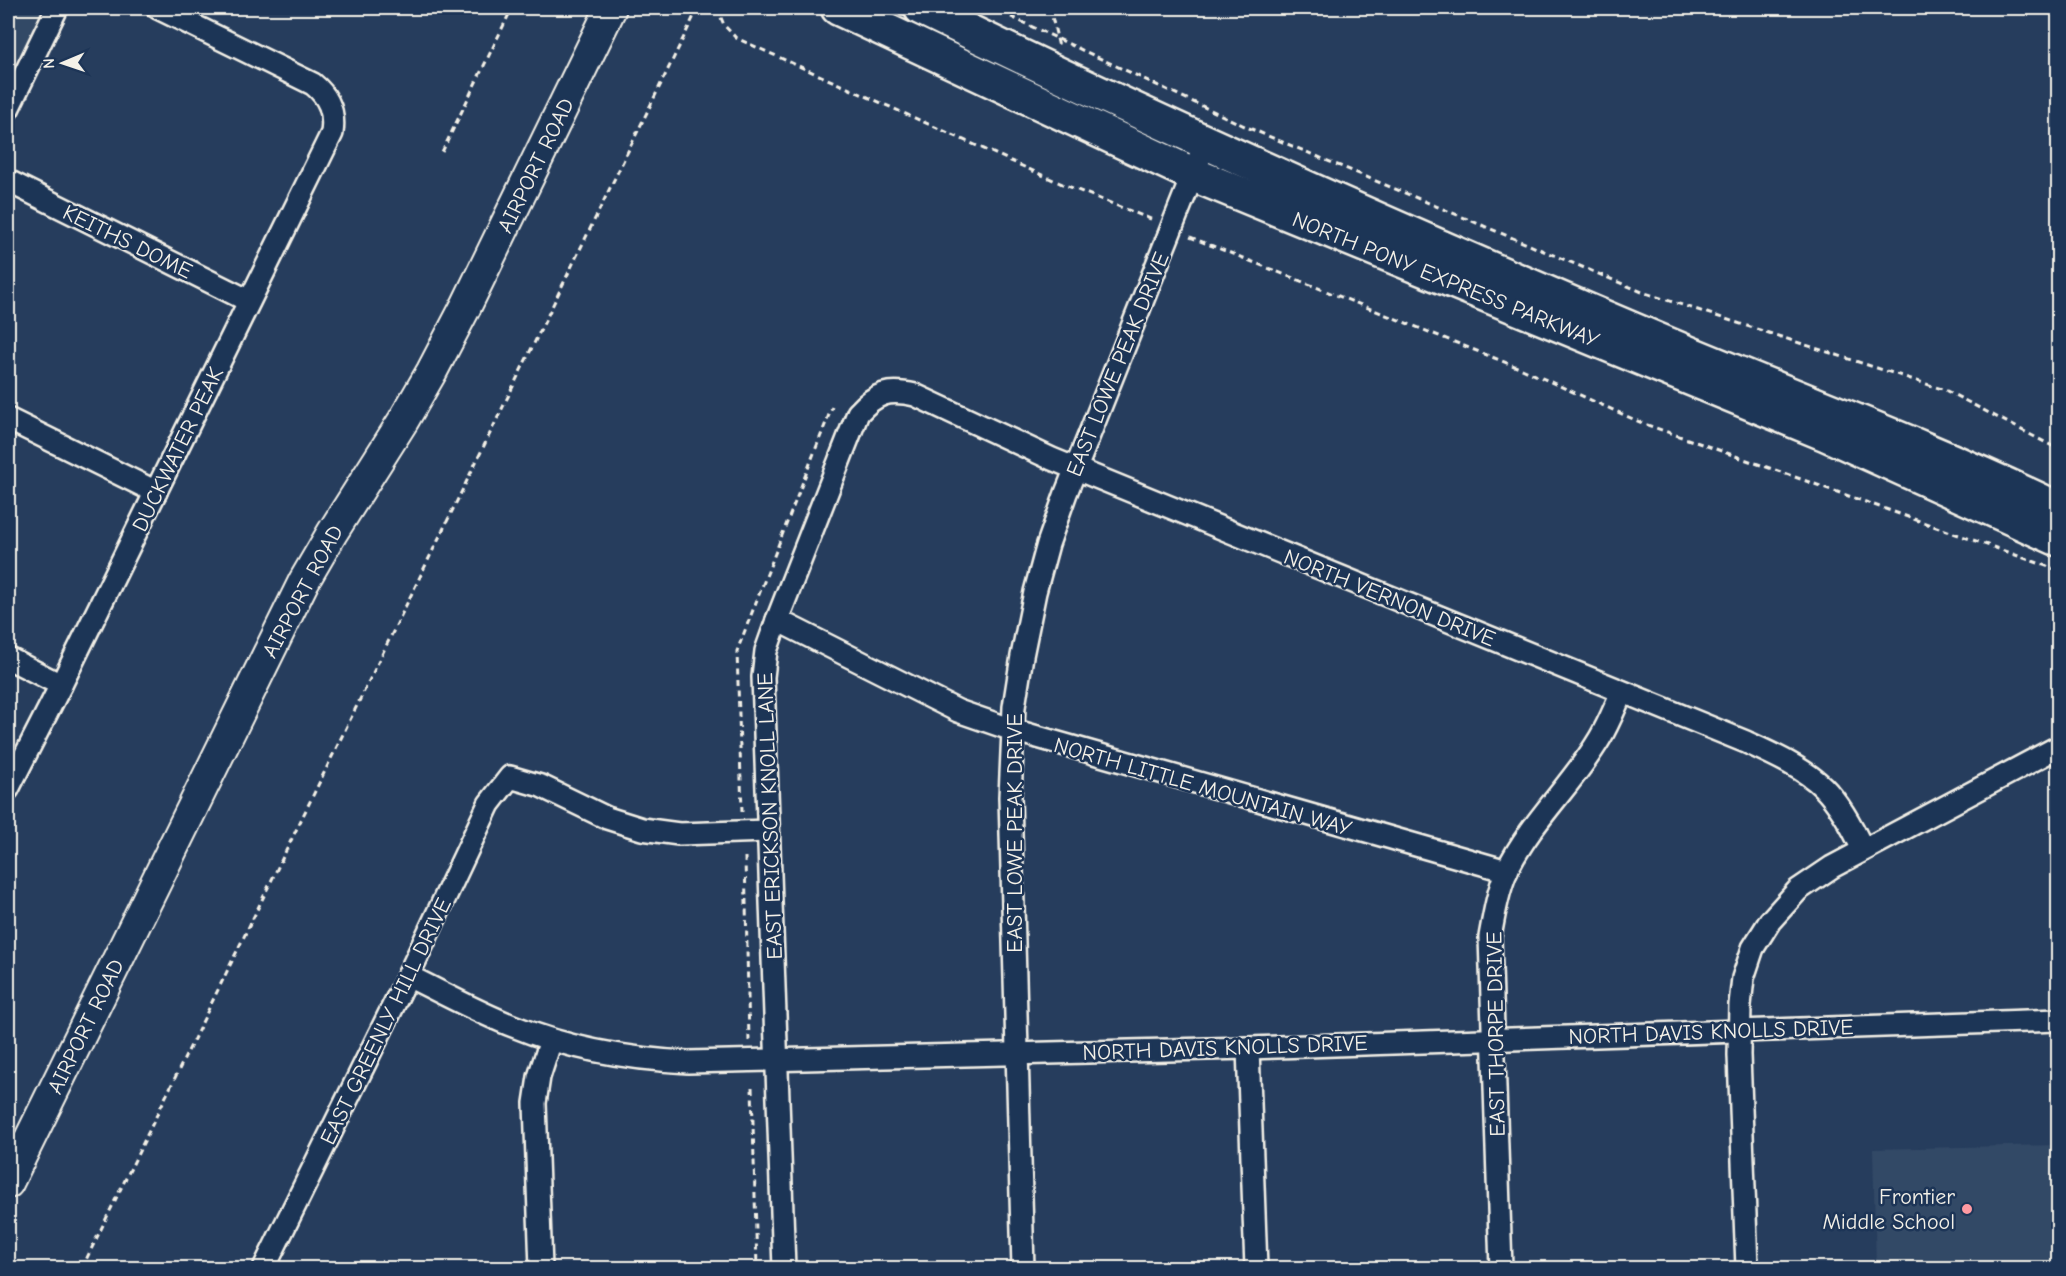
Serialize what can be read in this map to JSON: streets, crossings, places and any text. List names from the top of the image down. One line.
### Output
{"streets":{"main road":["NORTH PONY EXPRESS PARKWAY"],"street":["AIRPORT ROAD","KEITHS DOME","EAST LOWE PEAK DRIVE","DUCKWATER PEAK","NORTH VERNON DRIVE","NORTH LITTLE MOUNTAIN WAY","EAST ERICKSON KNOLL LANE","EAST GREENLY HILL DRIVE","NORTH DAVIS KNOLLS DRIVE","EAST THORPE DRIVE"]},"crossings":[["KEITHS DOME","DUCKWATER PEAK"],["NORTH PONY EXPRESS PARKWAY","EAST LOWE PEAK DRIVE"],["EAST LOWE PEAK DRIVE","NORTH VERNON DRIVE"],["EAST LOWE PEAK DRIVE","NORTH LITTLE MOUNTAIN WAY"],["EAST LOWE PEAK DRIVE","NORTH DAVIS KNOLLS DRIVE"],["NORTH VERNON DRIVE","EAST ERICKSON KNOLL LANE"],["NORTH VERNON DRIVE","EAST THORPE DRIVE"],["NORTH LITTLE MOUNTAIN WAY","EAST ERICKSON KNOLL LANE"],["NORTH LITTLE MOUNTAIN WAY","EAST THORPE DRIVE"],["EAST ERICKSON KNOLL LANE","EAST GREENLY HILL DRIVE"],["EAST ERICKSON KNOLL LANE","NORTH DAVIS KNOLLS DRIVE"],["EAST GREENLY HILL DRIVE","NORTH DAVIS KNOLLS DRIVE"],["NORTH DAVIS KNOLLS DRIVE","EAST THORPE DRIVE"]],"places":["Frontier Middle School"],"north":"left"}
